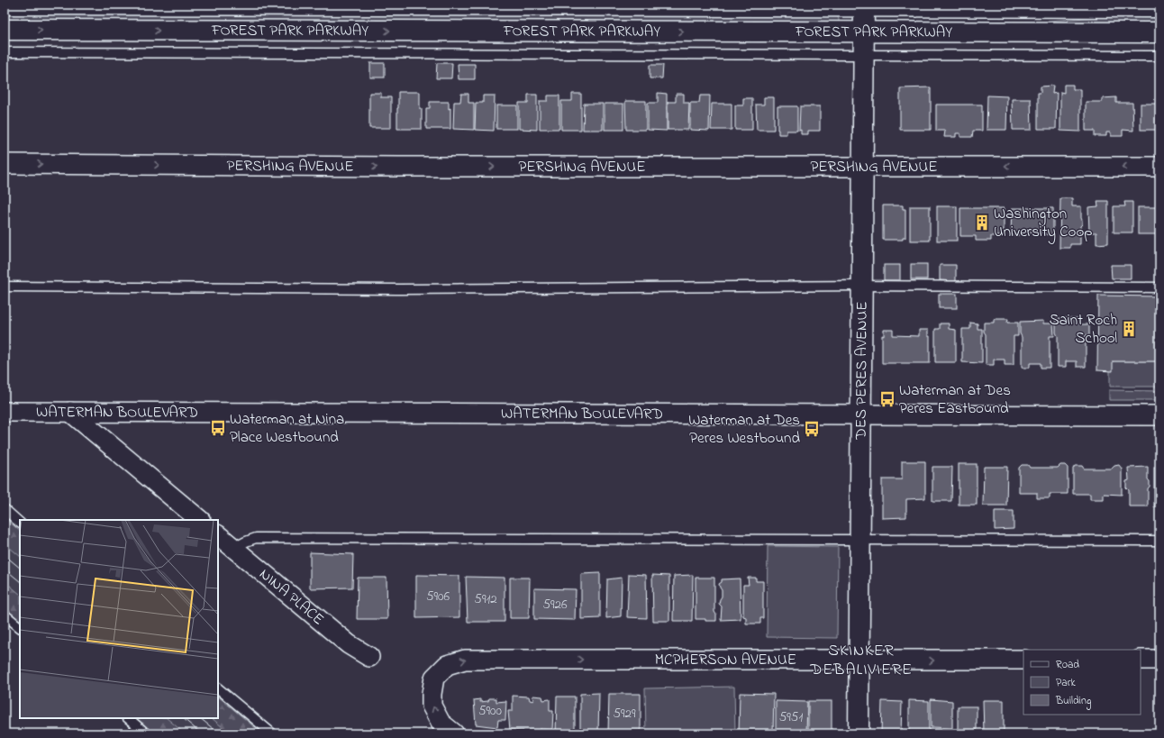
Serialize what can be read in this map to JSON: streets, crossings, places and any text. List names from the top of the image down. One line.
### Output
{"streets":{"main road":["FOREST PARK PARKWAY","DES PERES AVENUE"],"street":["PERSHING AVENUE","WATERMAN BOULEVARD","NINA PLACE","MCPHERSON AVENUE"]},"crossings":[["FOREST PARK PARKWAY","DES PERES AVENUE"],["PERSHING AVENUE","DES PERES AVENUE"],["DES PERES AVENUE","WATERMAN BOULEVARD"],["DES PERES AVENUE","MCPHERSON AVENUE"]],"one_way":["MCPHERSON AVENUE"],"districts":["SKINKER DEBALIVIERE"],"places":{"building":["Washington University Coop","Saint Roch School"],"bus stop":["Waterman at Des Peres Eastbound","Waterman at Nina Place Westbound","Waterman at Des Peres Westbound"]},"house_numbers":["5906","5912","5926","5900","5929","5951"],"legend":["Road","Park","Building"]}
